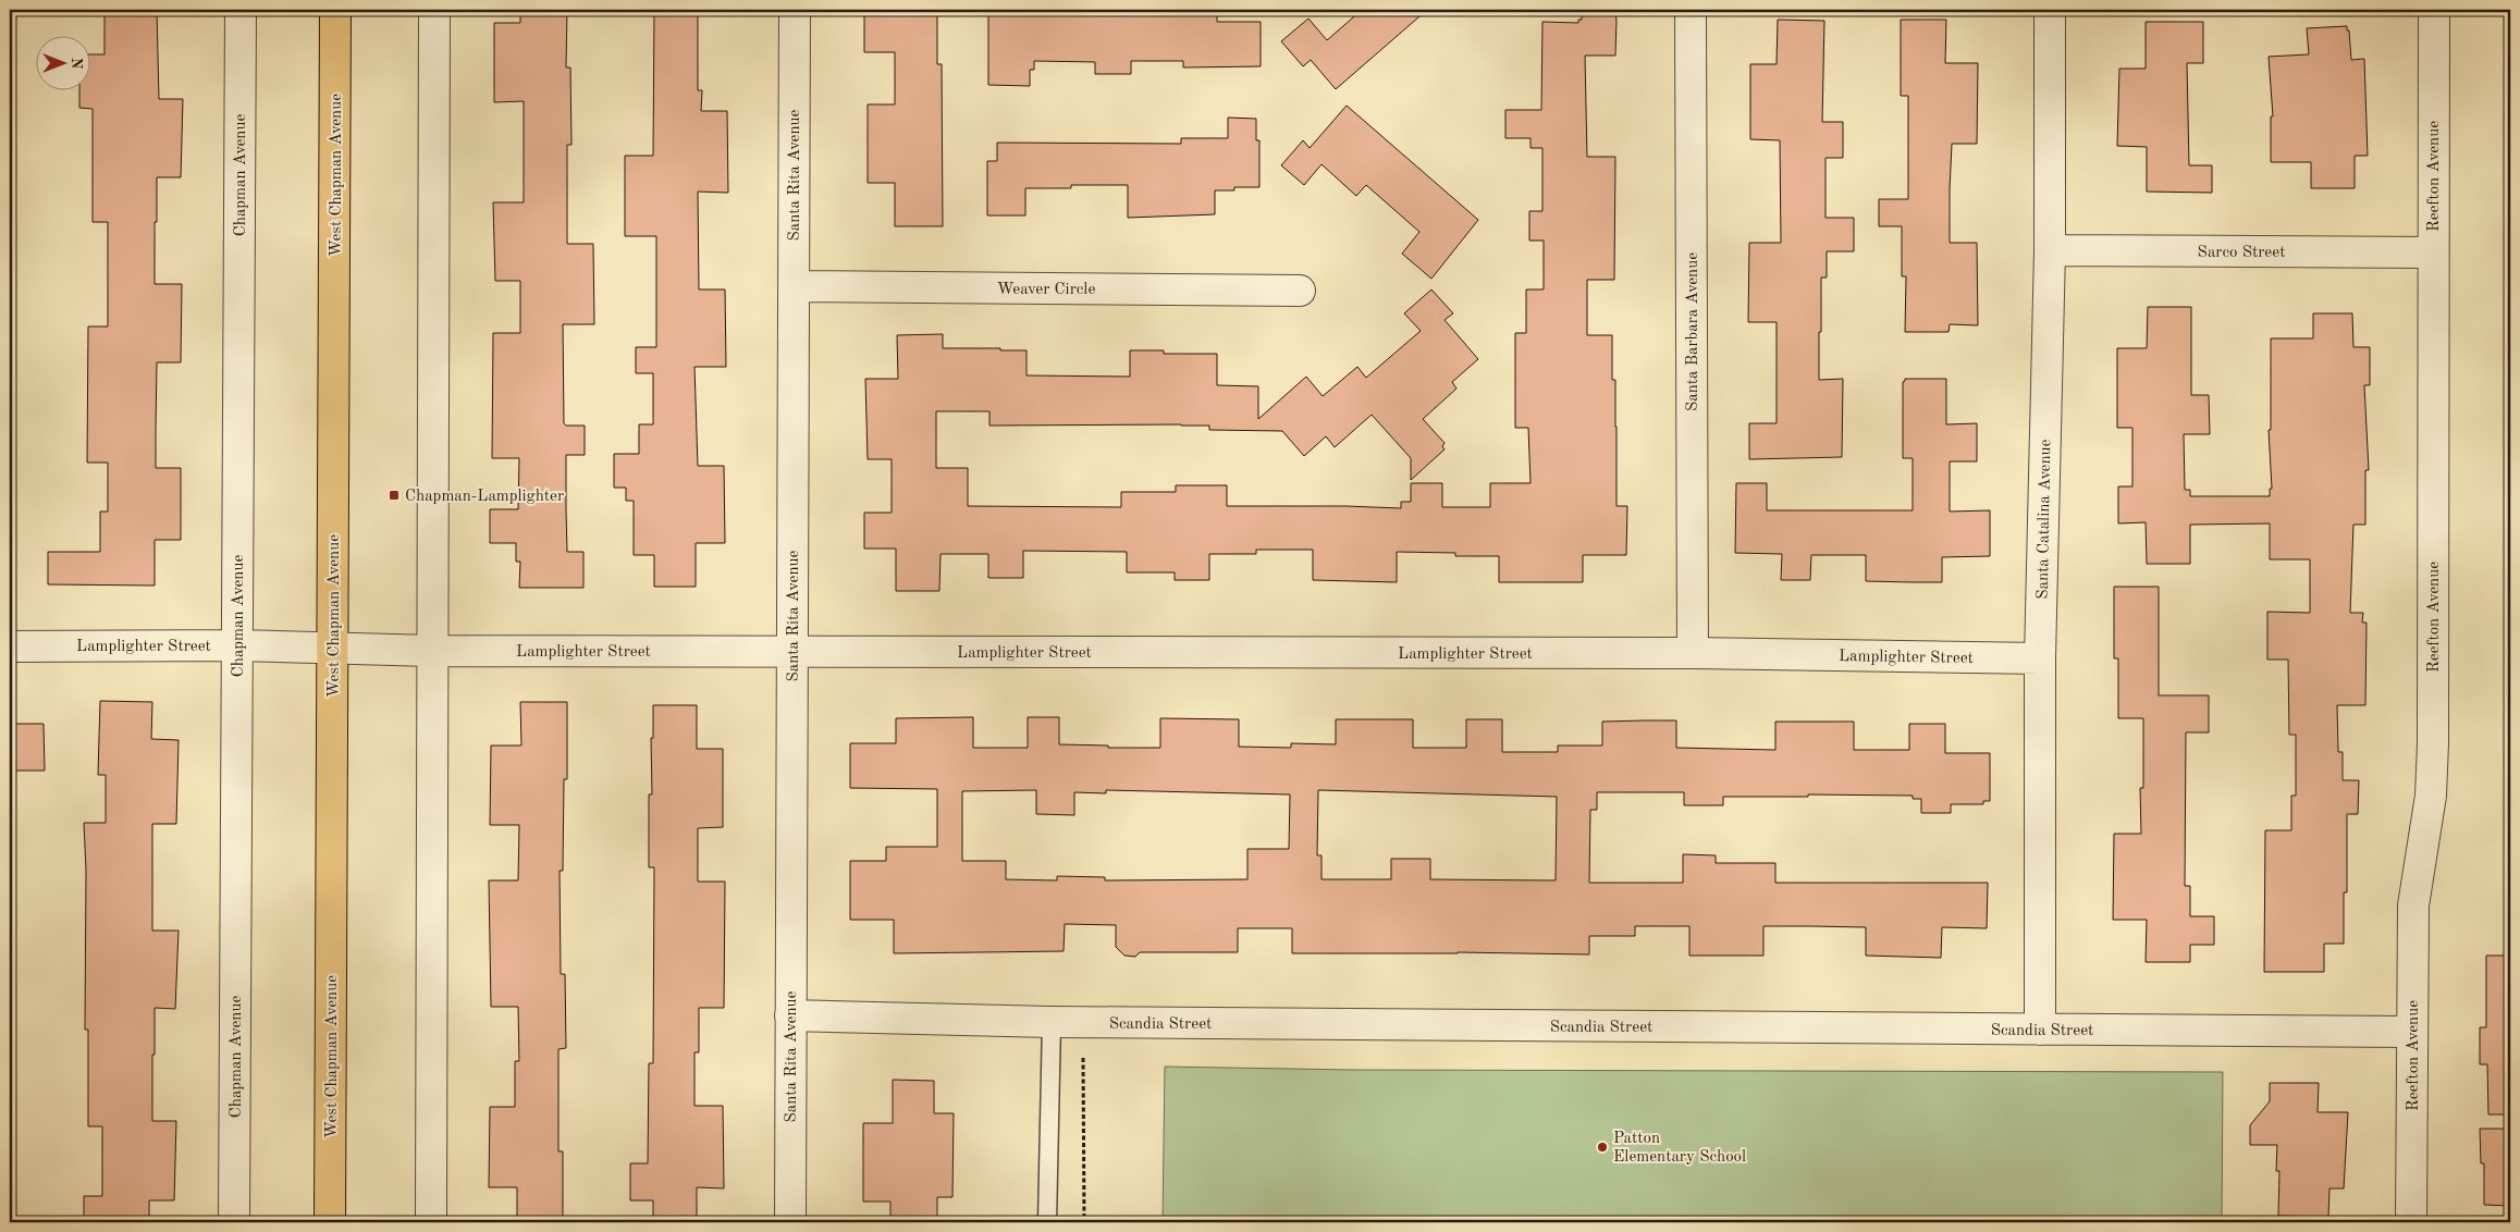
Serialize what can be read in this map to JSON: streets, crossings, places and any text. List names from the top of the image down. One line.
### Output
{"streets":{"main road":["West Chapman Avenue"],"street":["Chapman Avenue","Santa Rita Avenue","Reefton Avenue","Sarco Street","Weaver Circle","Santa Barbara Avenue","Santa Catalina Avenue","Lamplighter Street","Scandia Street"]},"crossings":[["Chapman Avenue","Lamplighter Street"],["West Chapman Avenue","Lamplighter Street"],["Santa Rita Avenue","Weaver Circle"],["Santa Rita Avenue","Lamplighter Street"],["Santa Rita Avenue","Scandia Street"],["Reefton Avenue","Sarco Street"],["Reefton Avenue","Scandia Street"],["Sarco Street","Santa Catalina Avenue"],["Santa Barbara Avenue","Lamplighter Street"],["Santa Catalina Avenue","Lamplighter Street"],["Santa Catalina Avenue","Scandia Street"]],"places":{"transit":["Chapman-Lamplighter"],"other":["Patton Elementary School"]},"north":"right"}
